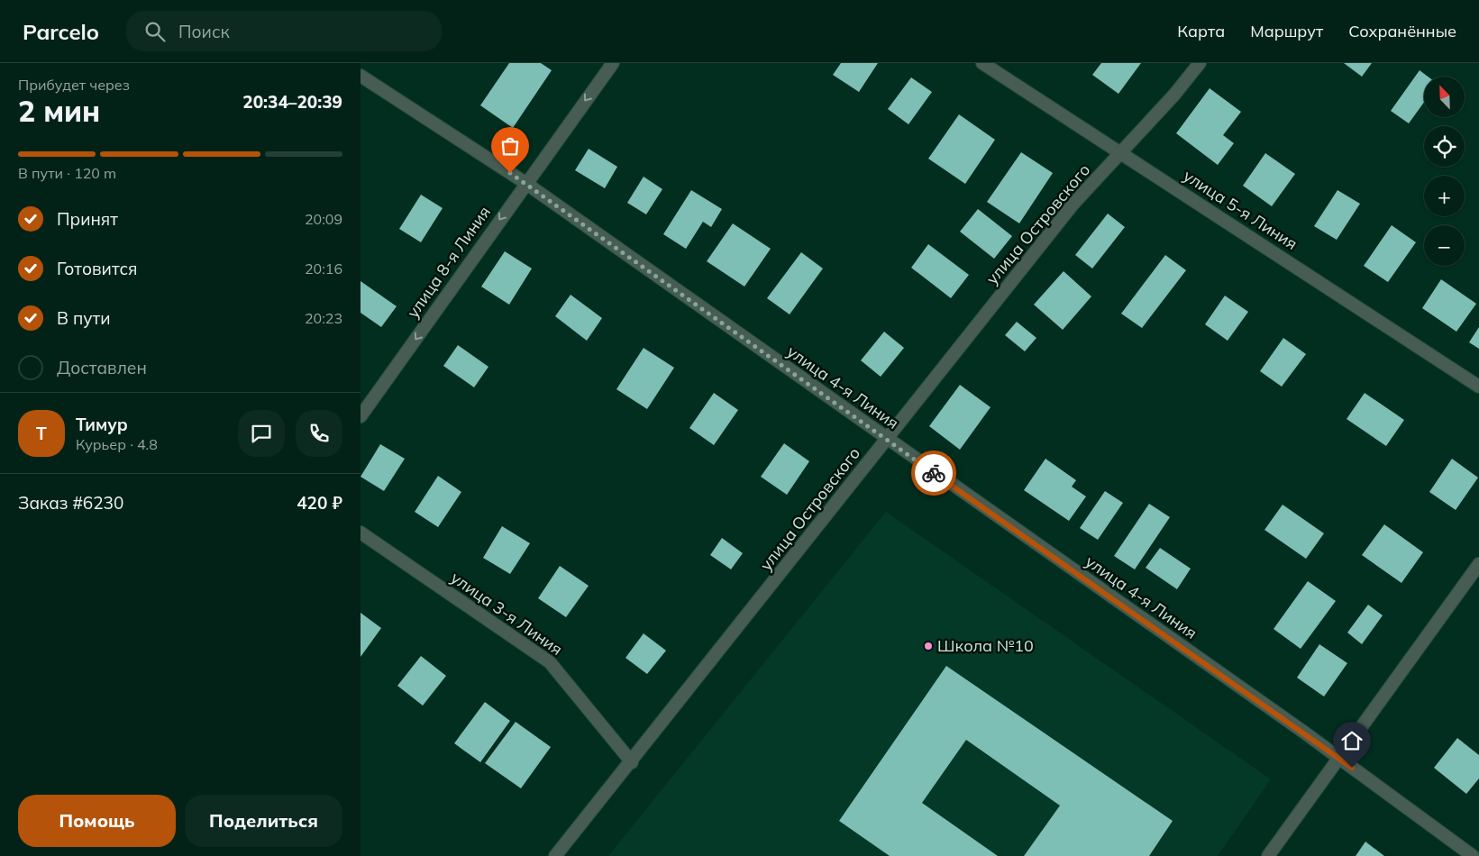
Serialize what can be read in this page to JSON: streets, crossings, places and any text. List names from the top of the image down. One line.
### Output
{"streets":{"street":["улица 5-я Линия","улица Островского","улица 8-я Линия","улица 4-я Линия","улица 3-я Линия"]},"crossings":[["улица 5-я Линия","улица Островского"],["улица Островского","улица 4-я Линия"],["улица Островского","улица 3-я Линия"],["улица 8-я Линия","улица 4-я Линия"]],"one_way":["улица 8-я Линия"],"places":["Школа №10"],"north":"top left","page":{"header":"Parcelo","search":"Поиск","nav":["Карта","Маршрут","Сохранённые"],"heading":["2 мин","Прибудет через","20:34–20:39"],"panel":["Тимур","Курьер · 4.8","Заказ #6230","420 ₽"],"map_buttons":["+","−"],"bar":"В пути · 120 m","list":[["Принят","20:09"],["Готовится","20:16"],["В пути","20:23"],"Доставлен"],"round":"Т","buttons":["Помощь","Поделиться"]}}
